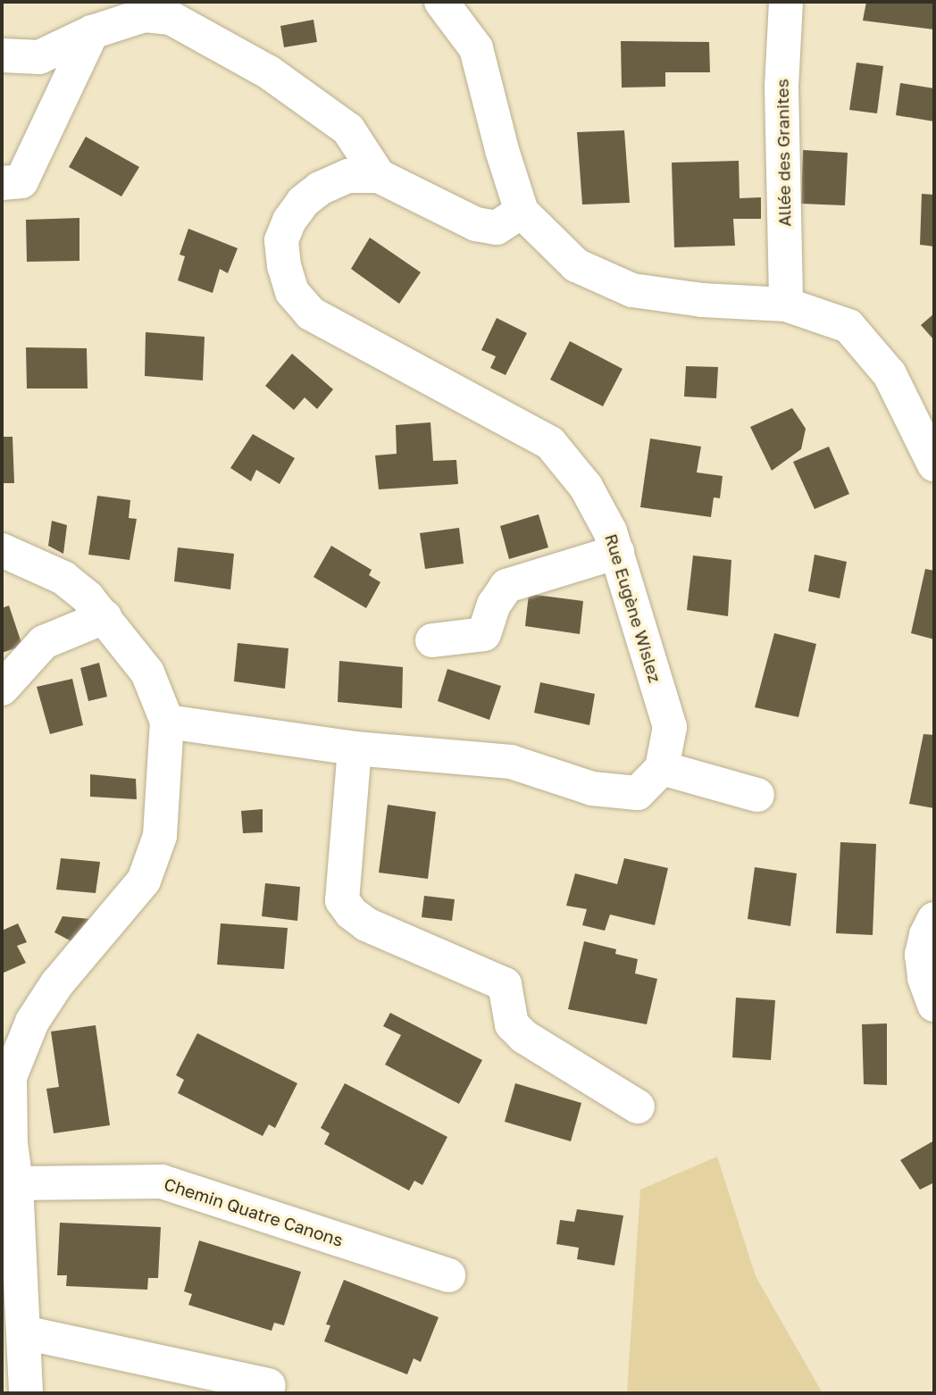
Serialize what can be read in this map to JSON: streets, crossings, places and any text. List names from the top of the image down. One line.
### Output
{"streets":{"street":["Allée des Granites","Rue Eugène Wislez","Chemin Quatre Canons"]}}
